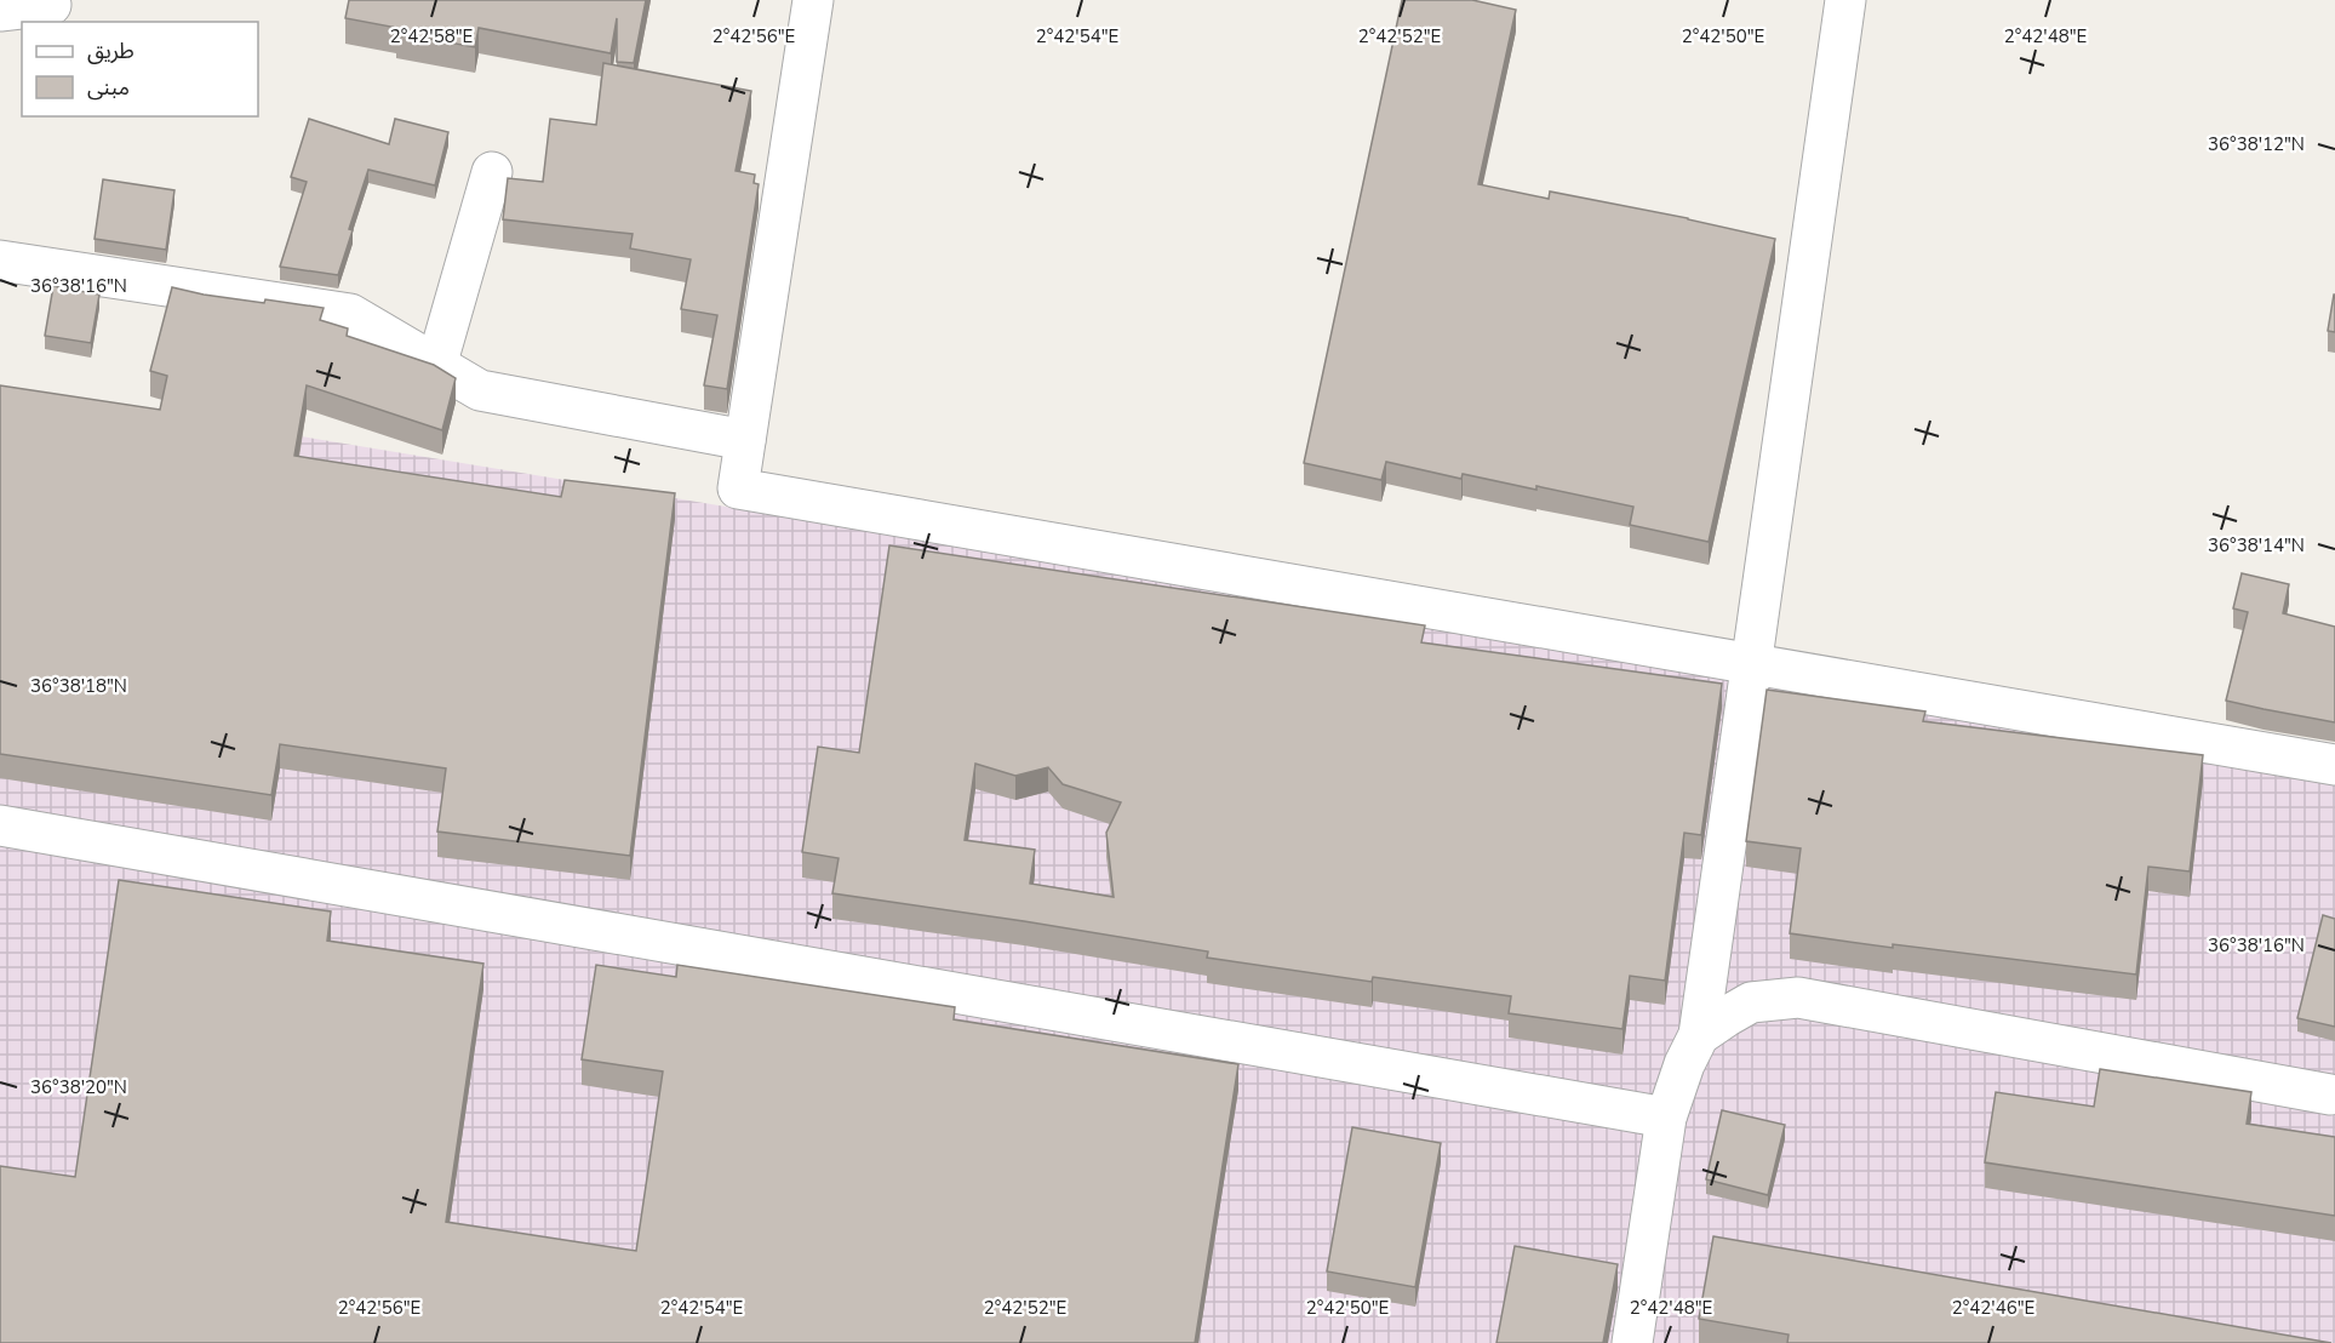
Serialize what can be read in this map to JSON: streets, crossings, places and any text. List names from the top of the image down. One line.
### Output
{"legend":["طريق","مبنى"],"coordinates":["2°42'58\"E","2°42'56\"E","2°42'54\"E","2°42'52\"E","2°42'50\"E","2°42'48\"E","36°38'12\"N","36°38'16\"N","36°38'14\"N","36°38'18\"N","36°38'20\"N","2°42'46\"E"]}
